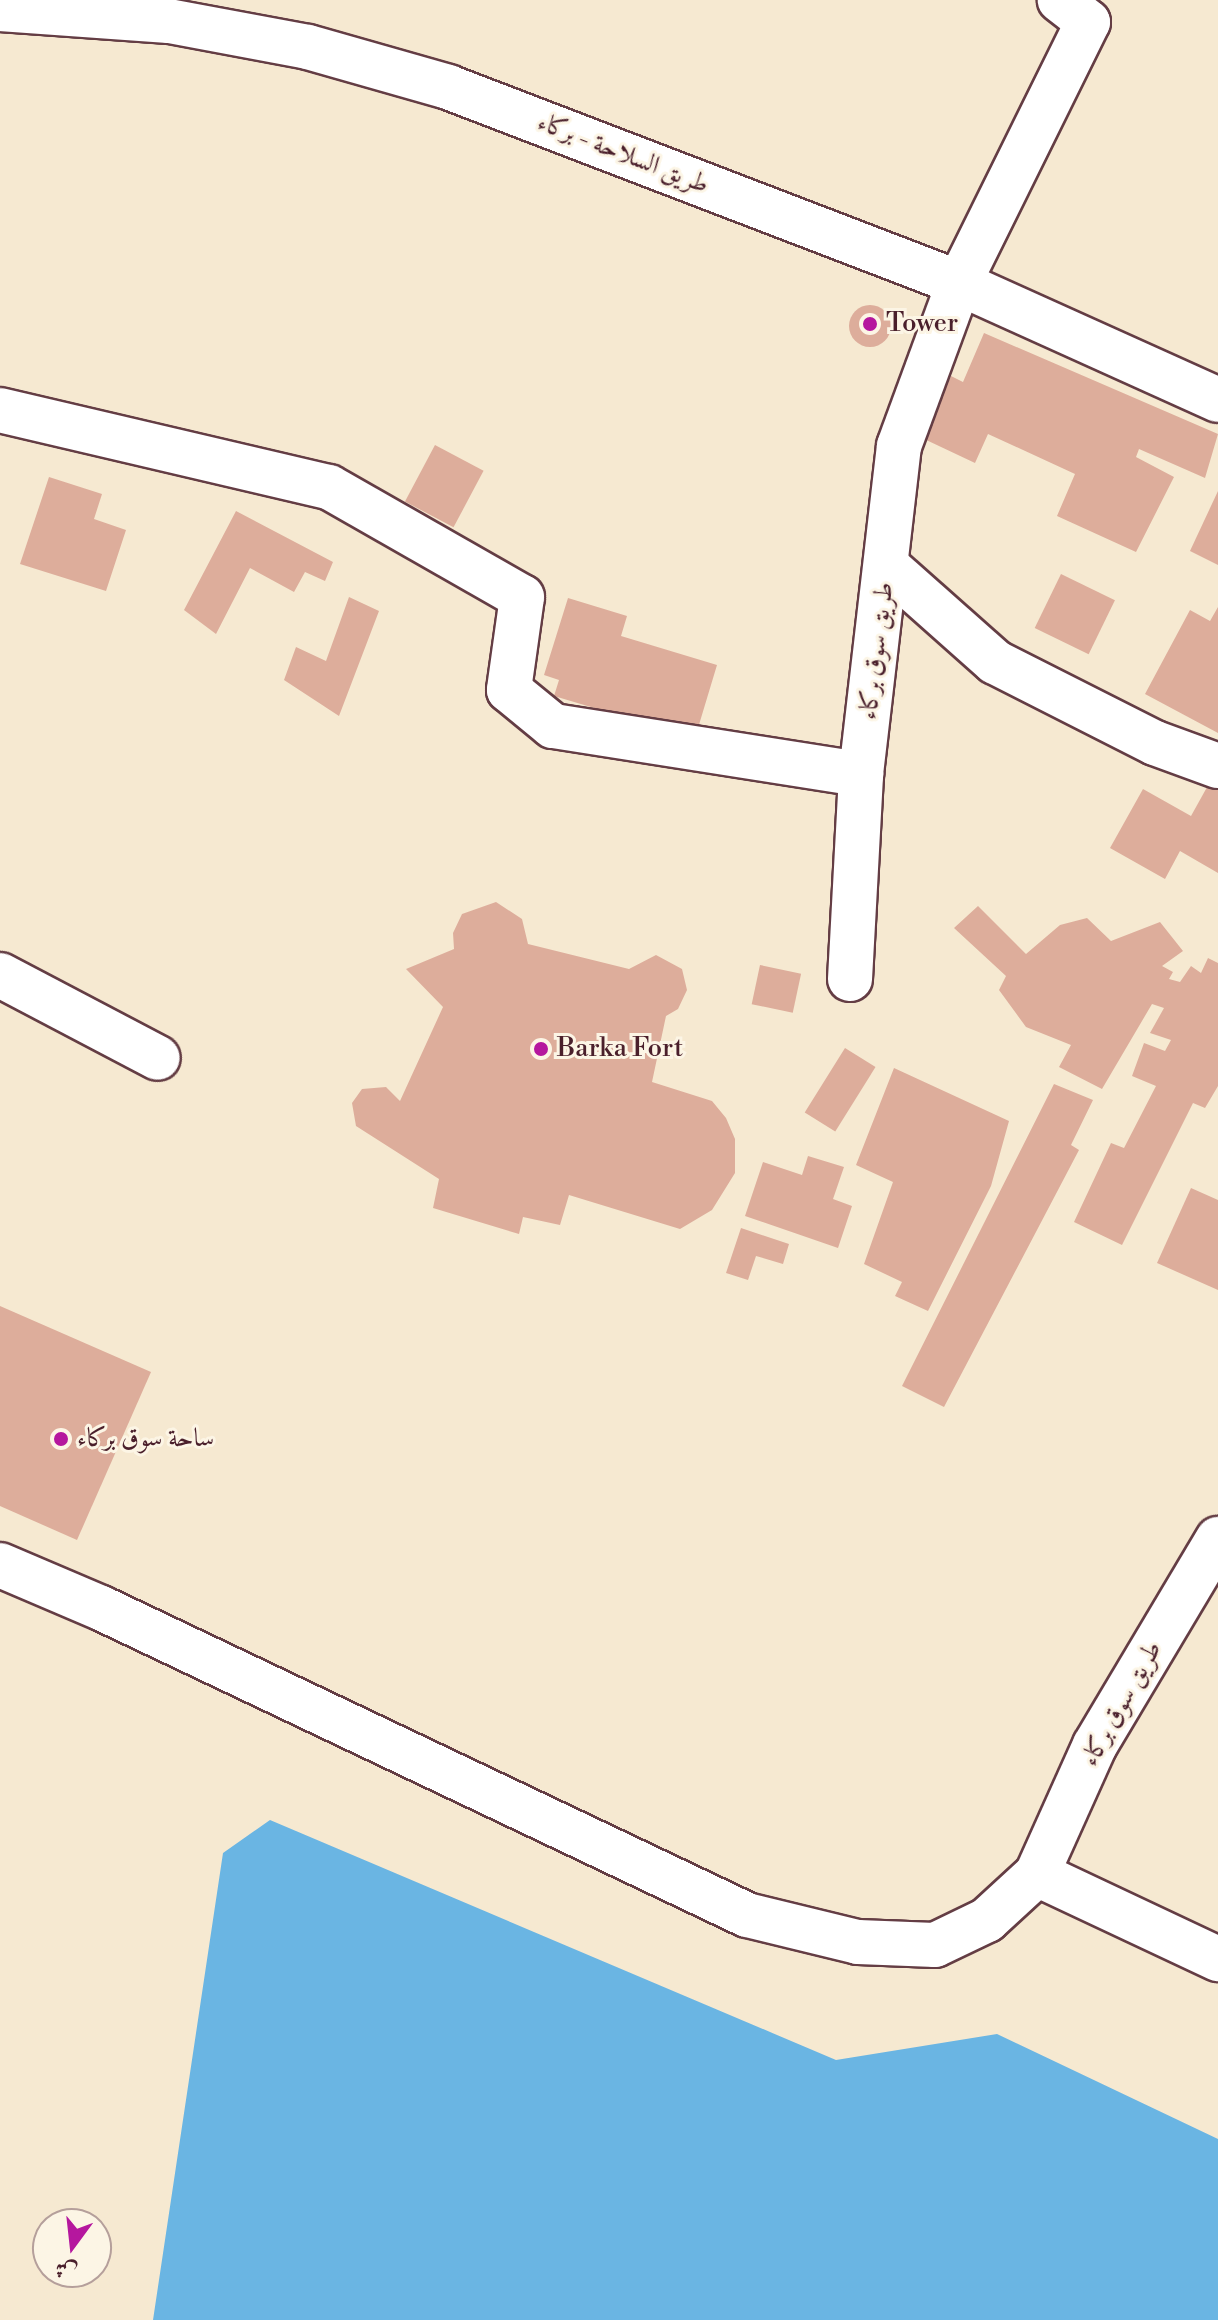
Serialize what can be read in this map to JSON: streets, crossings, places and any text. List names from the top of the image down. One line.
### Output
{"streets":{"street":["طريق السلاحة - بركاء","طريق سوق بركاء"]},"places":["Tower","Barka Fort","ساحة سوق بركاء"],"north":"bottom"}
